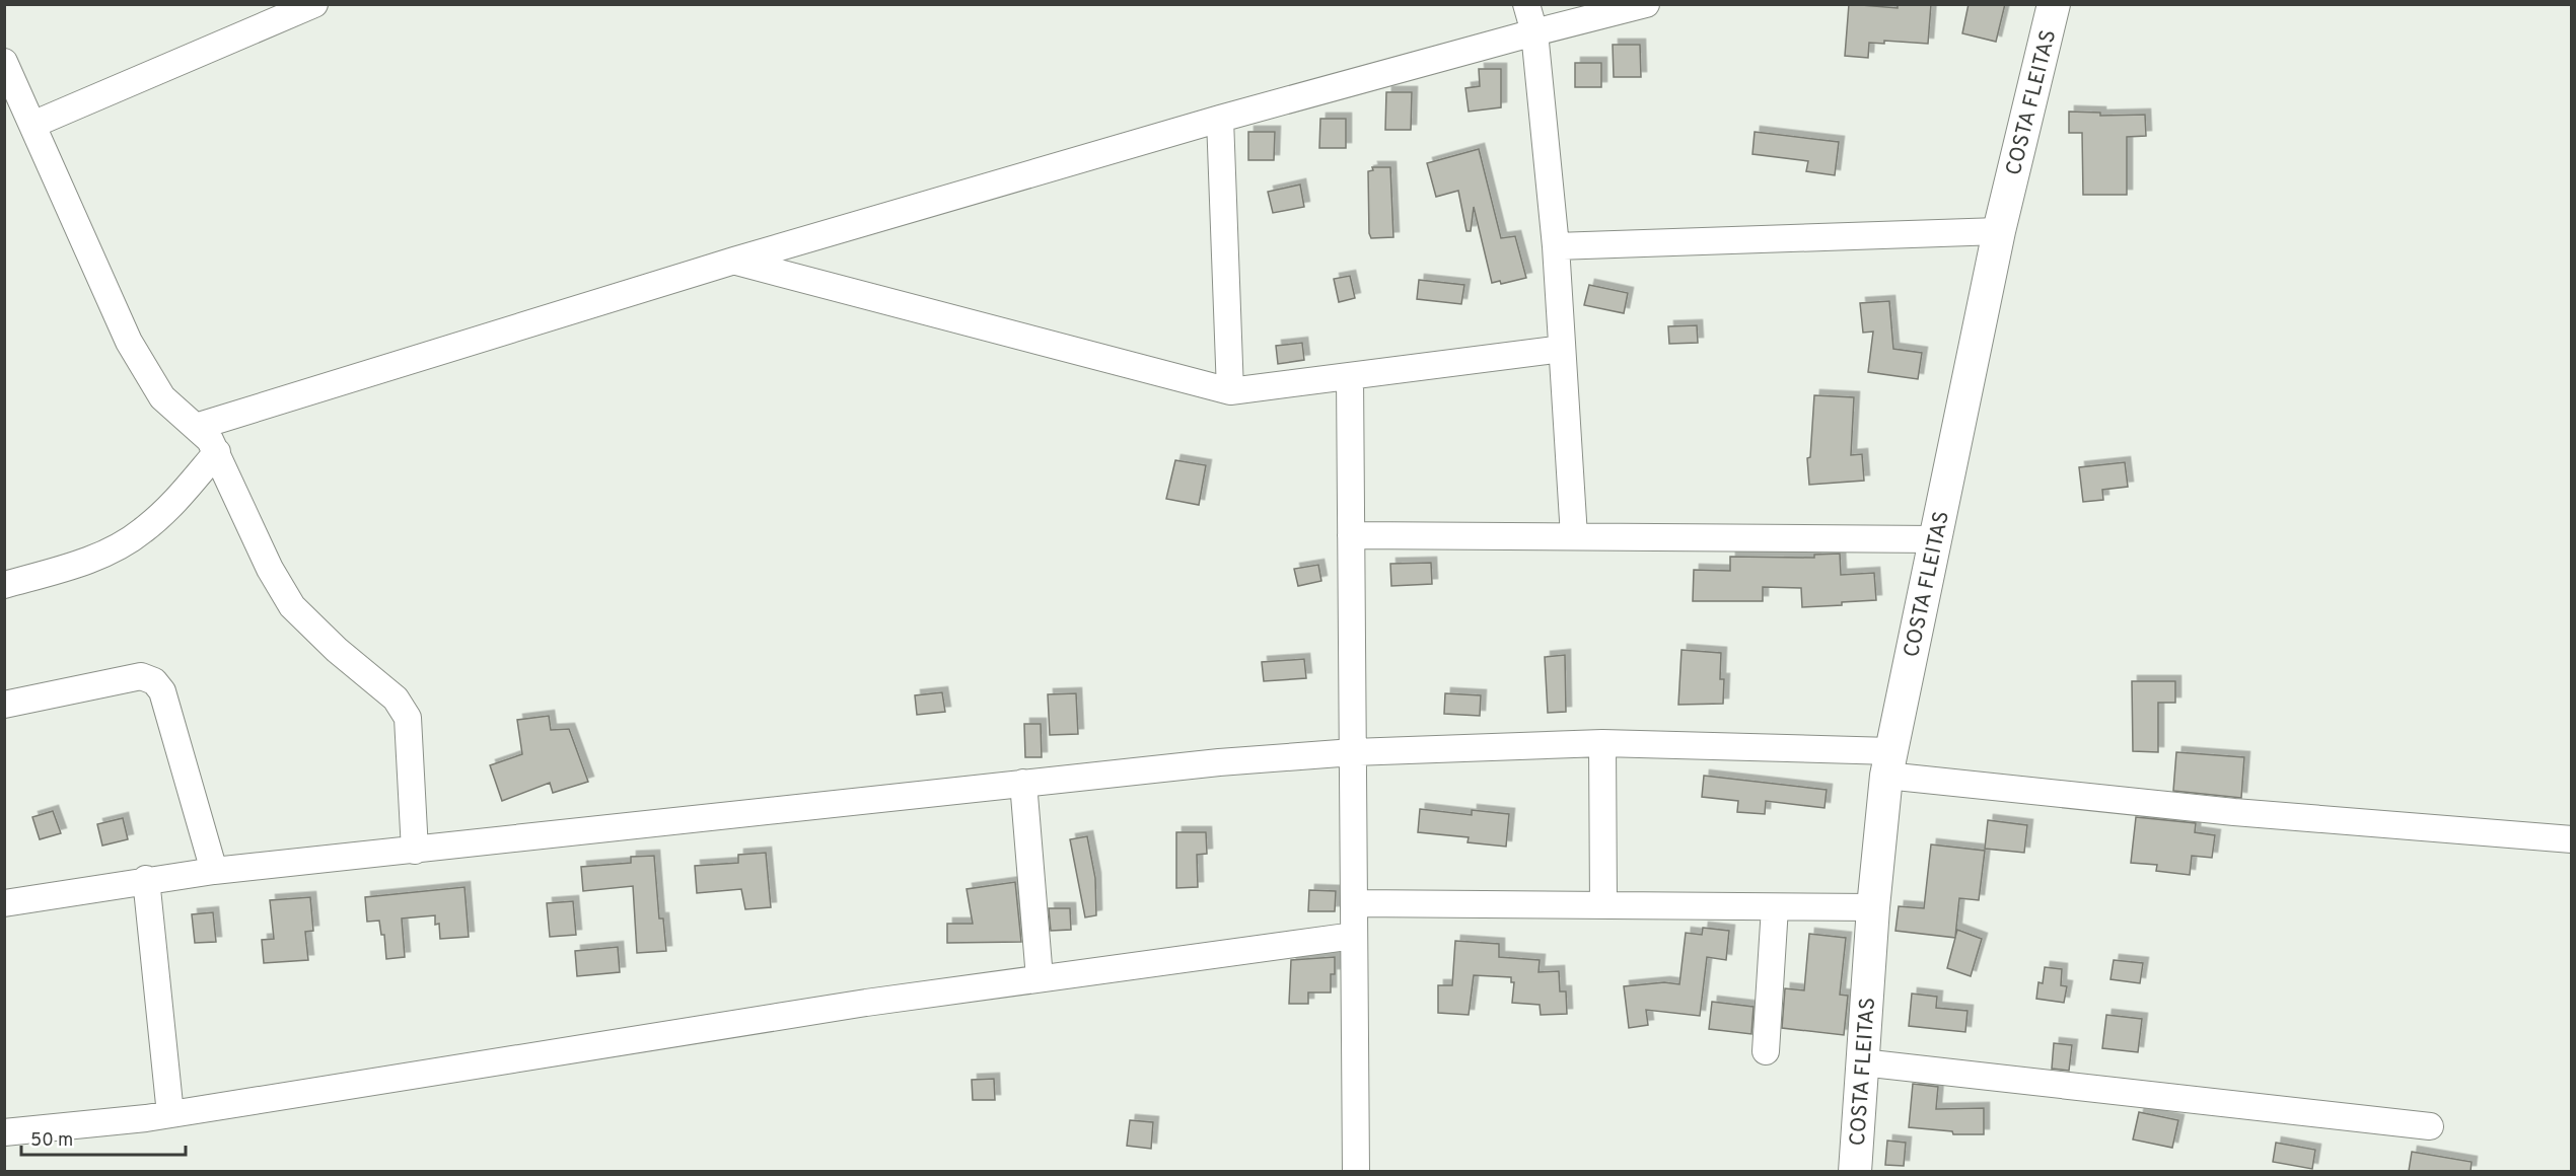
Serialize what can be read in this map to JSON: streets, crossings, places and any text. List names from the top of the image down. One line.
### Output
{"streets":{"main road":["COSTA FLEITAS"]},"scale_bar":"50 m"}
